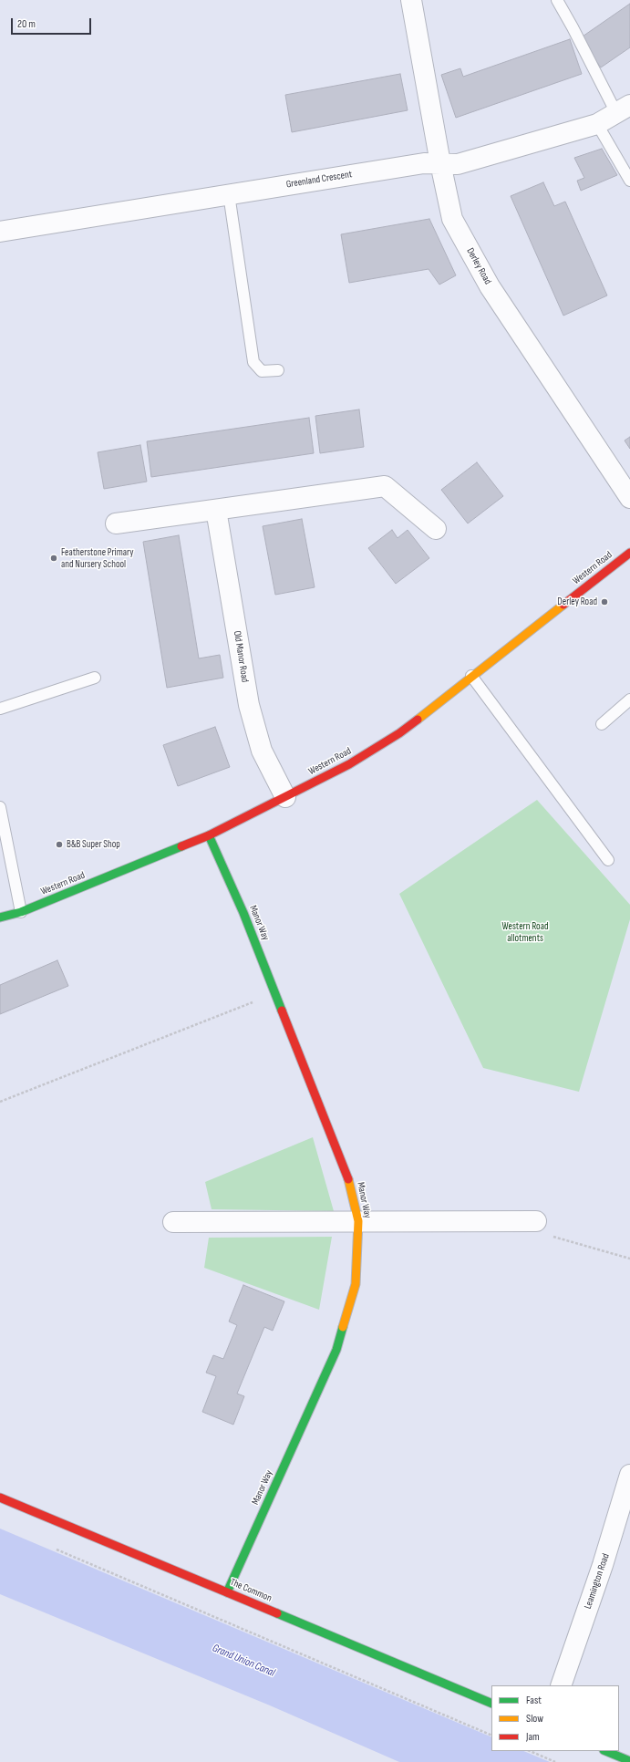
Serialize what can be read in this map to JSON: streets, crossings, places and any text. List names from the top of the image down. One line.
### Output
{"streets":{"street":["Greenland Crescent","Derley Road","Western Road","Old Manor Road","Manor Way","Leamington Road","The Common"]},"crossings":[["Greenland Crescent","Derley Road"],["Western Road","Old Manor Road"],["Western Road","Manor Way"],["Manor Way","The Common"]],"water":["Grand Union Canal"],"parks":["Western Road allotments"],"places":["Featherstone Primary and Nursery School","Derley Road","B&B Super Shop"],"legend":["Fast","Slow","Jam"],"scale_bar":"20 m"}
